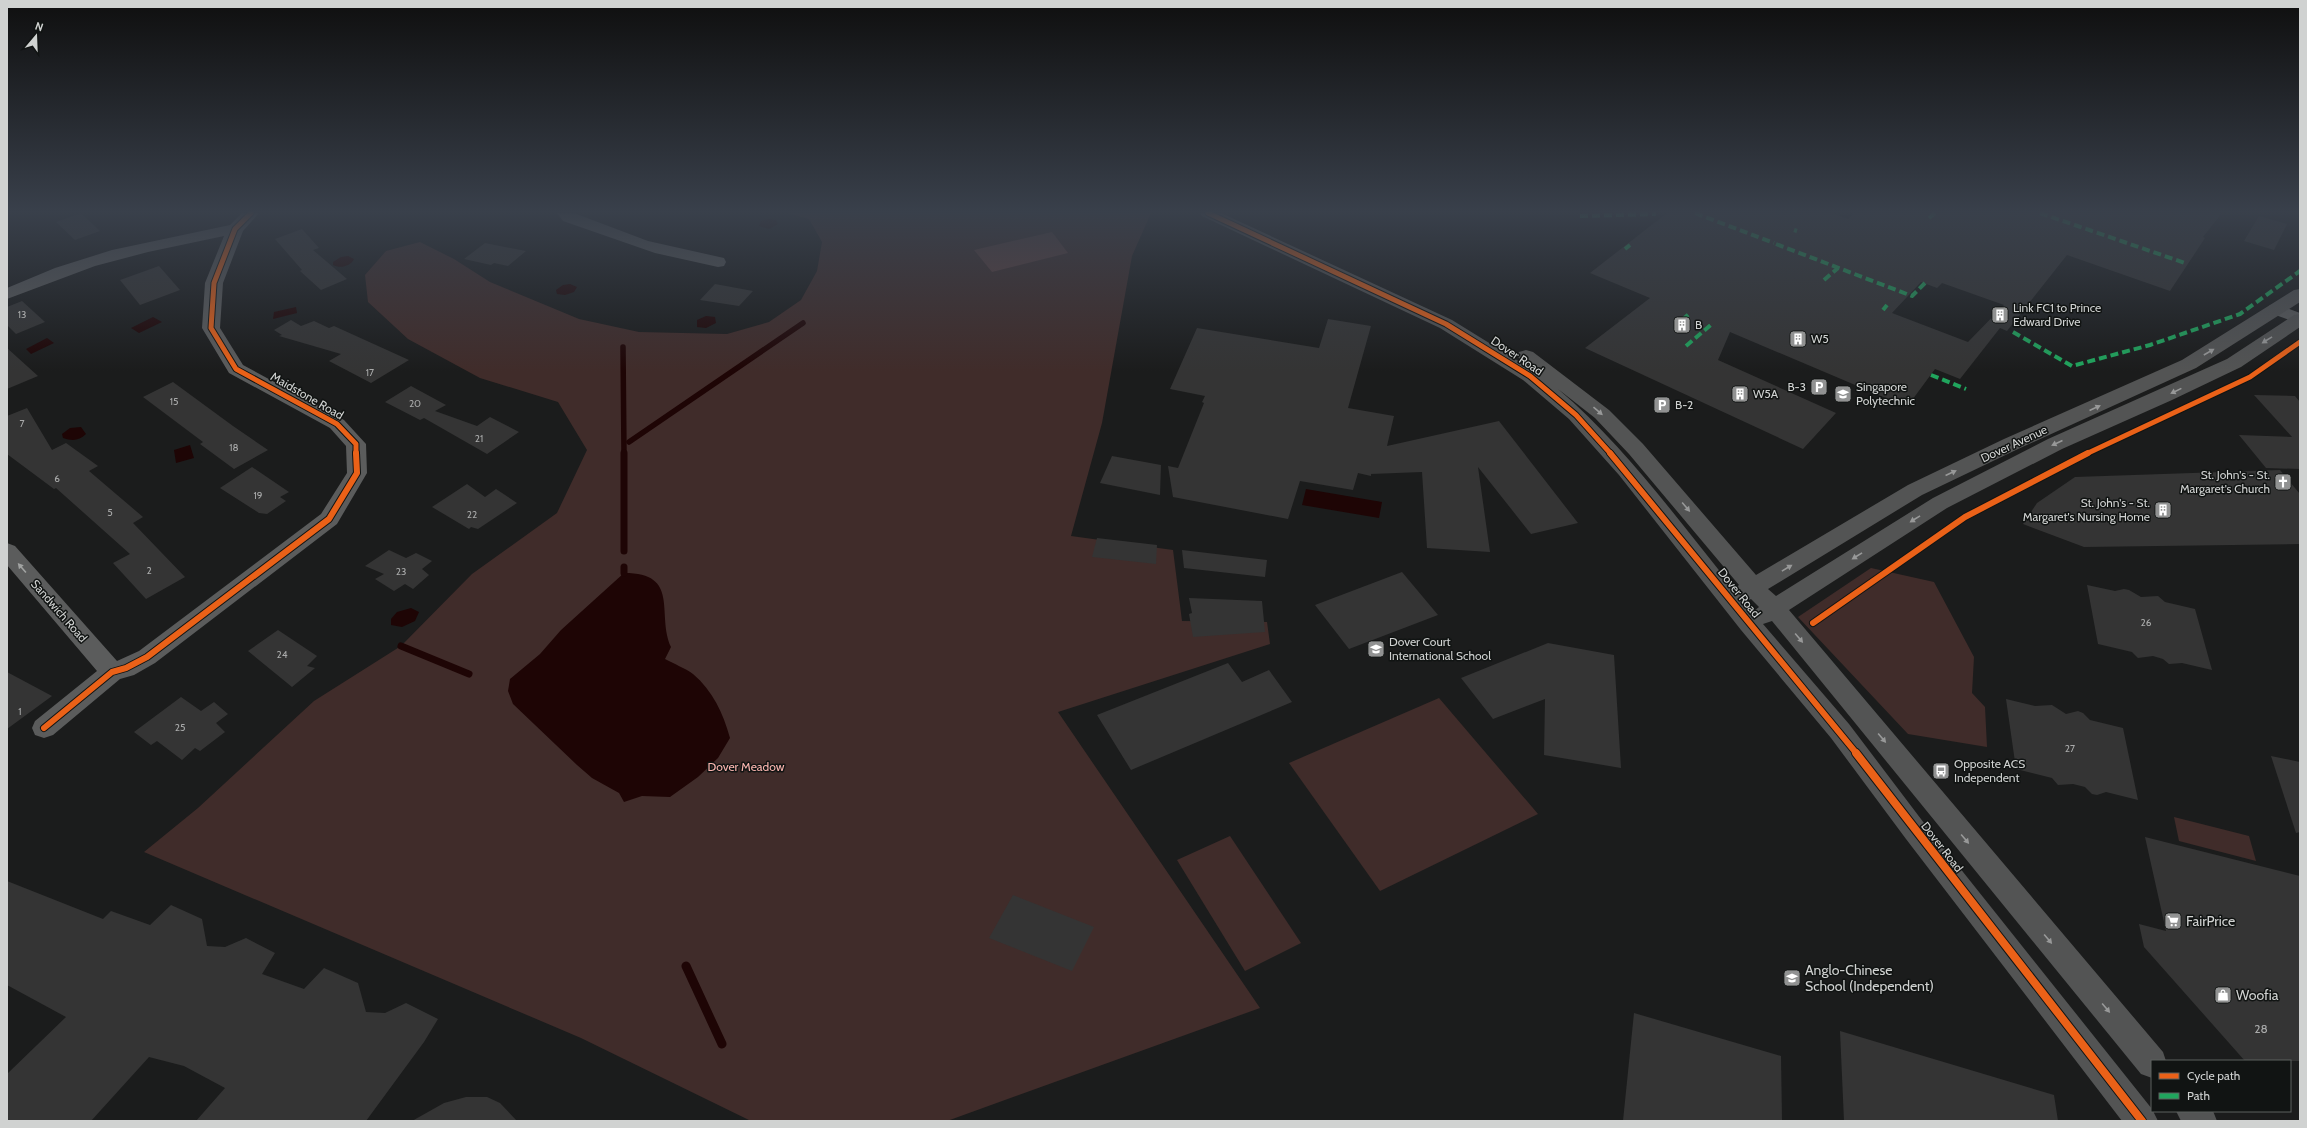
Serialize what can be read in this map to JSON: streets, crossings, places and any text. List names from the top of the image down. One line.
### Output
{"streets":{"street":["Dover Road","Maidstone Road","Dover Avenue","Sandwich Road"]},"crossings":[["Dover Road","Dover Avenue"],["Maidstone Road","Sandwich Road"]],"one_way":["Sandwich Road"],"parks":["Dover Meadow"],"places":{"building":["Link FC1 to Prince Edward Drive","B","W5","W5A","St. John's - St. Margaret's Nursing Home"],"parking":["B-3","B-2"],"school or university":["Singapore Polytechnic","Dover Court International School","Anglo-Chinese School (Independent)"],"church":["St. John's - St. Margaret's Church"],"bus stop":["Opposite ACS Independent"],"supermarket":["FairPrice"],"shop":["Woofia"]},"house_numbers":["13","17","15","20","7","21","18","6","19","5","22","2","23","26","24","1","25","27","28"],"legend":["Cycle path","Path"],"north":"top"}
